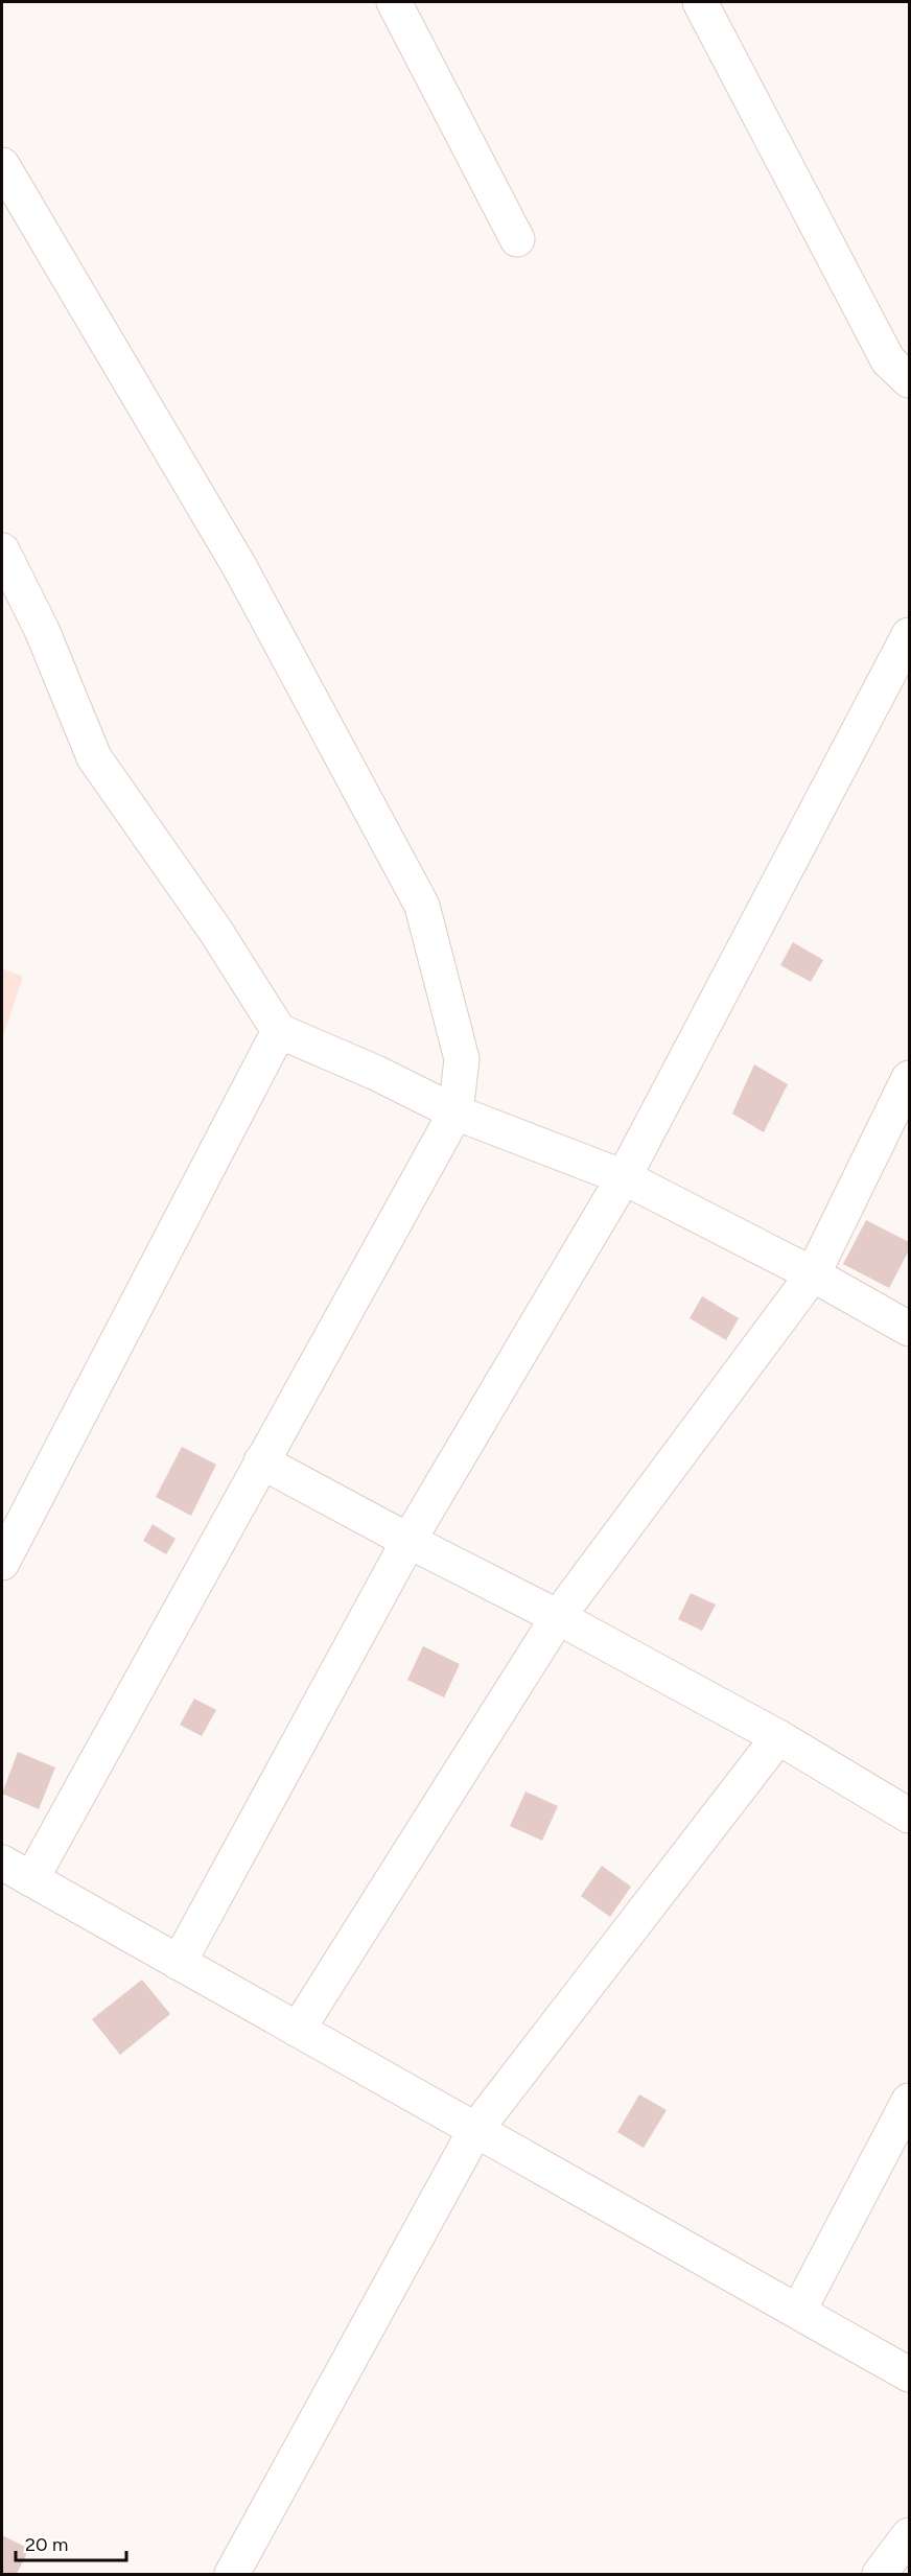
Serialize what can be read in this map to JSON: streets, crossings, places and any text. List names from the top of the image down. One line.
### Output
{"scale_bar":"20 m"}
